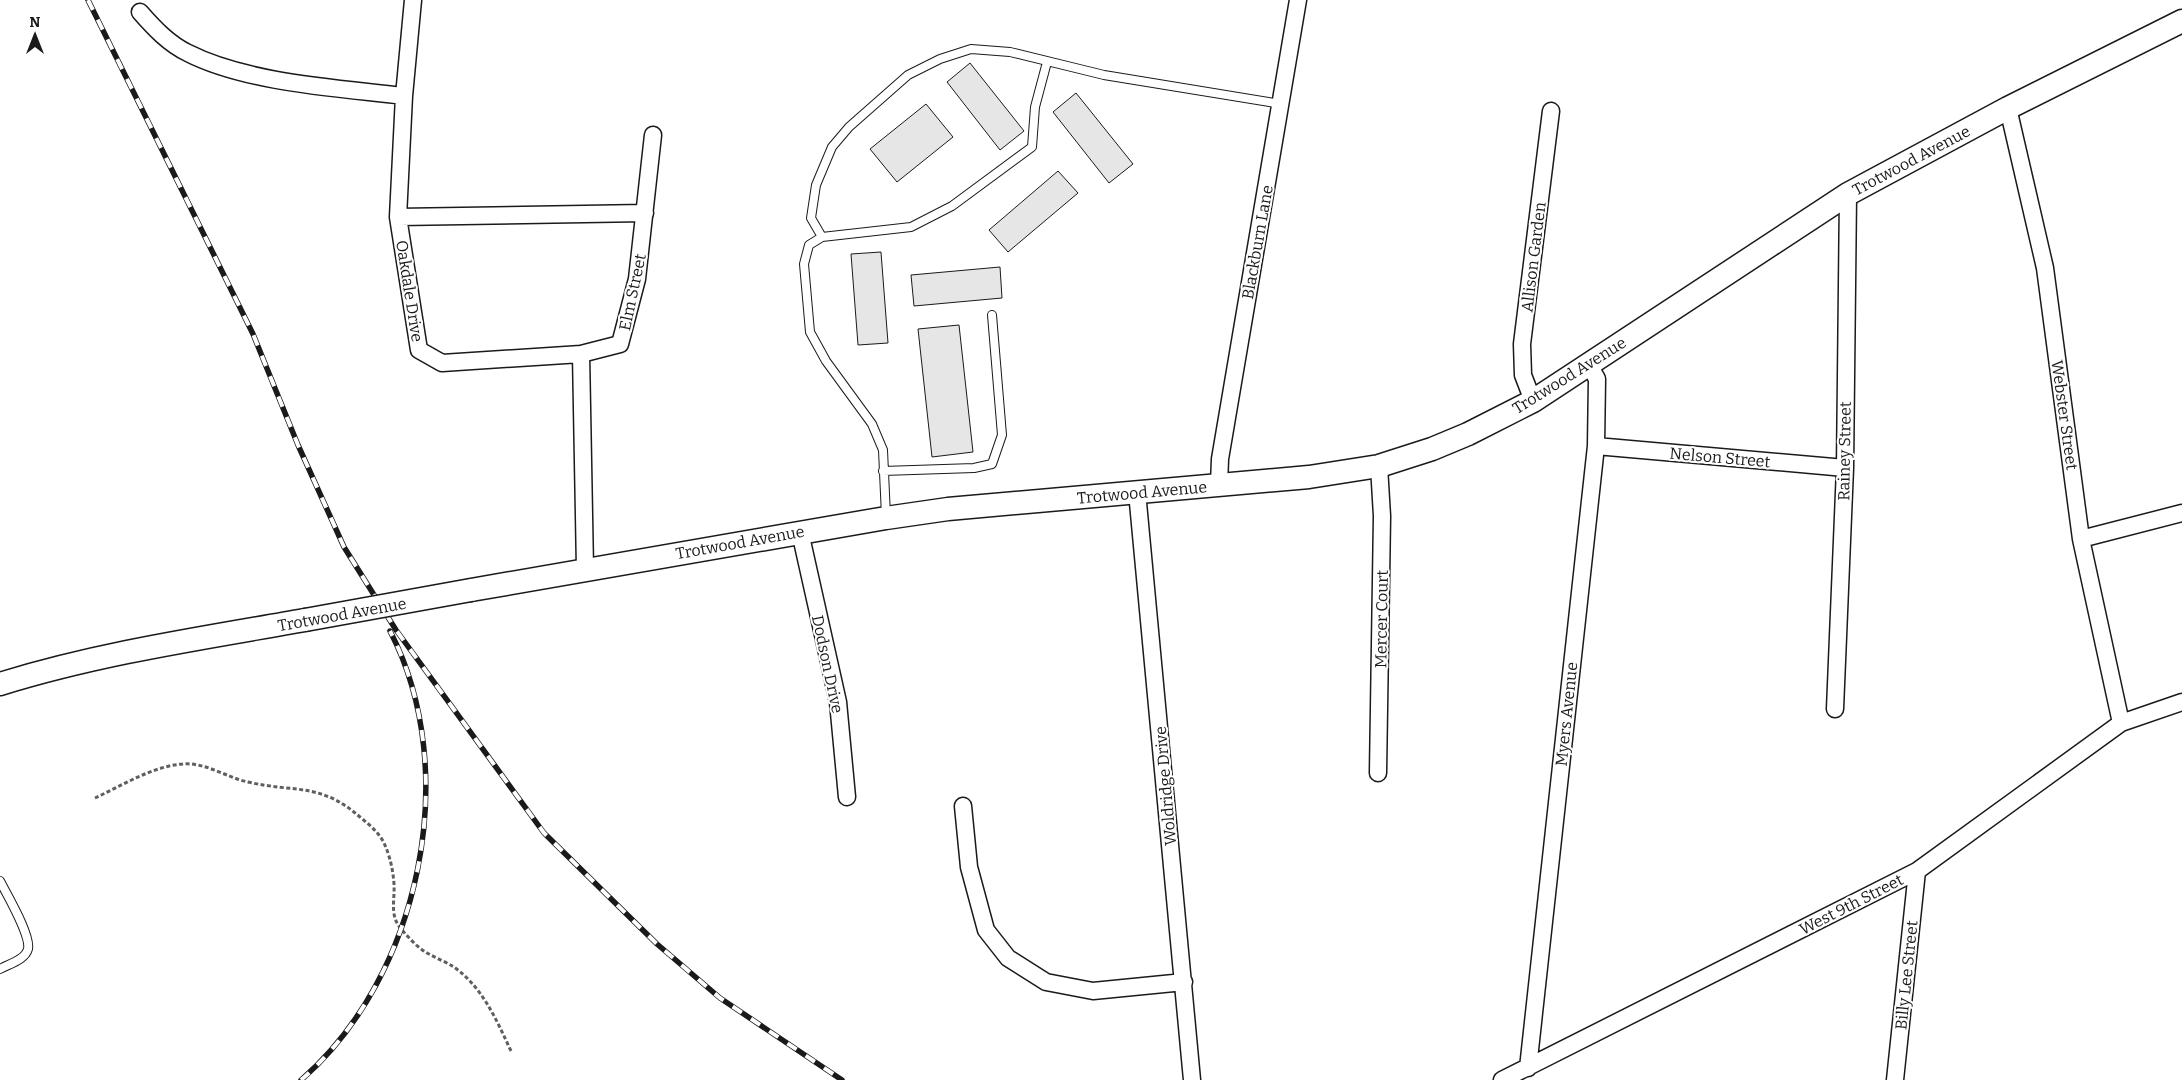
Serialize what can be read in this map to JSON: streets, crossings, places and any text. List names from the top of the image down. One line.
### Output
{"streets":{"main road":["Trotwood Avenue"],"street":["Blackburn Lane","Allison Garden","Oakdale Drive","Elm Street","Webster Street","Rainey Street","Nelson Street","Mercer Court","Dodson Drive","Myers Avenue","Woldridge Drive","West 9th Street","Billy Lee Street"]},"crossings":[["Trotwood Avenue","Blackburn Lane"],["Trotwood Avenue","Allison Garden"],["Trotwood Avenue","Webster Street"],["Trotwood Avenue","Rainey Street"],["Trotwood Avenue","Mercer Court"],["Trotwood Avenue","Dodson Drive"],["Trotwood Avenue","Myers Avenue"],["Trotwood Avenue","Woldridge Drive"],["Oakdale Drive","Elm Street"],["Webster Street","West 9th Street"],["Rainey Street","Nelson Street"],["Nelson Street","Myers Avenue"],["Myers Avenue","West 9th Street"],["West 9th Street","Billy Lee Street"]],"north":"top"}
